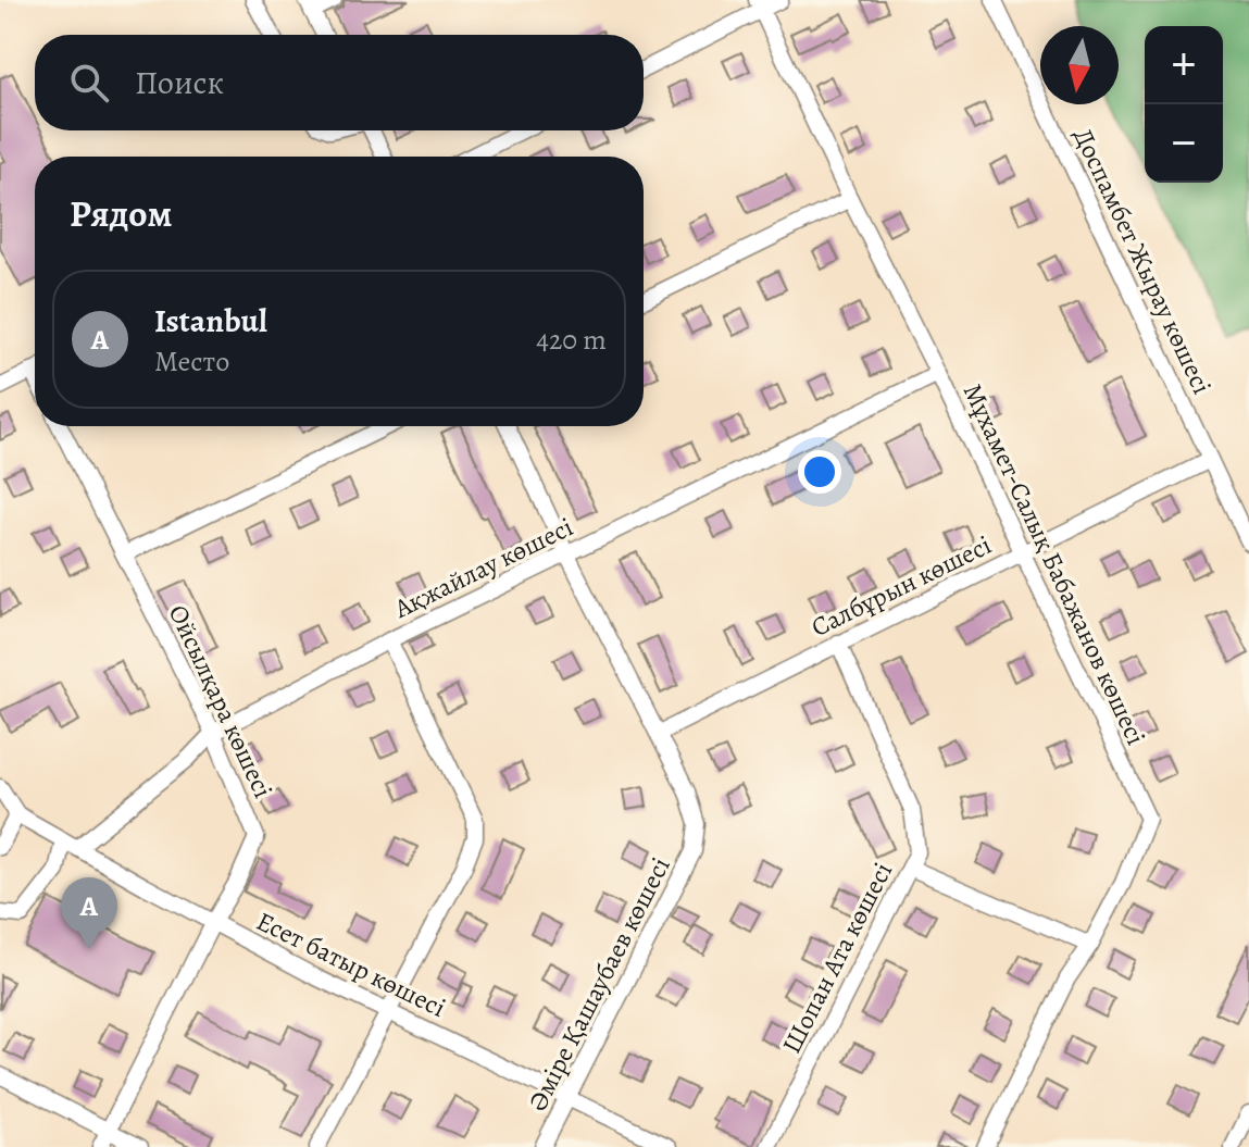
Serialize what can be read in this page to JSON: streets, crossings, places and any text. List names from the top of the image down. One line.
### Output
{"streets":{"street":["Доспамбет Жырау көшесі","Мұхамет-Салық Бабажанов көшесі","Ақжайлау көшесі","Салбұрын көшесі","Ойсылқара көшесі","Шопан Ата көшесі","Есет батыр көшесі","Әміре Қашаубаев көшесі"]},"crossings":[["Доспамбет Жырау көшесі","Салбұрын көшесі"],["Мұхамет-Салық Бабажанов көшесі","Ақжайлау көшесі"],["Мұхамет-Салық Бабажанов көшесі","Салбұрын көшесі"],["Ақжайлау көшесі","Ойсылқара көшесі"],["Ақжайлау көшесі","Есет батыр көшесі"],["Ақжайлау көшесі","Әміре Қашаубаев көшесі"],["Салбұрын көшесі","Шопан Ата көшесі"],["Салбұрын көшесі","Әміре Қашаубаев көшесі"],["Ойсылқара көшесі","Есет батыр көшесі"],["Есет батыр көшесі","Әміре Қашаубаев көшесі"]],"north":"bottom","page":{"map_buttons":["+","−"],"search":"Поиск","heading":"Рядом","list":[{"mark":"A","name":"Istanbul","note":"Место","value":"420 m"}],"pins":"A"}}
